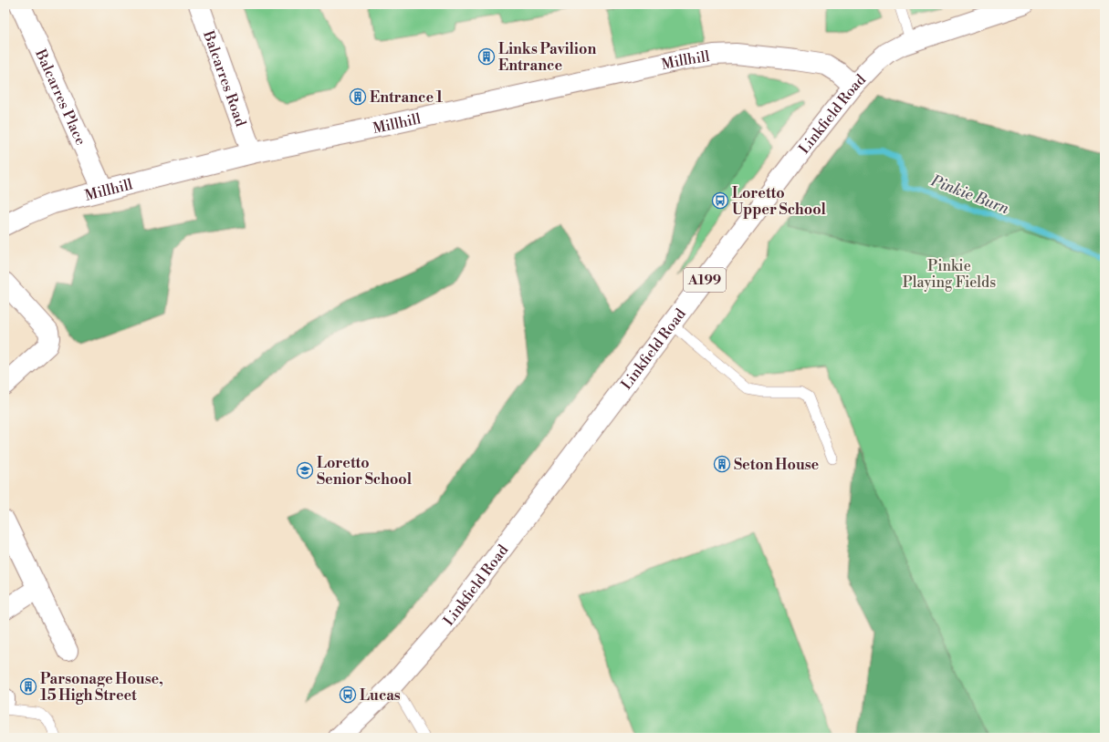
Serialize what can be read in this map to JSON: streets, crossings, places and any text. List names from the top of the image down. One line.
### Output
{"streets":{"street":["Millhill","Balcarres Road","Balcarres Place","Linkfield Road","A199"]},"crossings":[["Millhill","Balcarres Road"],["Millhill","Balcarres Place"],["Millhill","Linkfield Road"]],"water":["Pinkie Burn"],"parks":["Pinkie Playing Fields"],"places":{"building":["Links Pavilion Entrance","Entrance 1","Seton House","Parsonage House, 15 High Street"],"bus stop":["Loretto Upper School","Lucas"],"school or university":["Loretto Senior School"]}}
